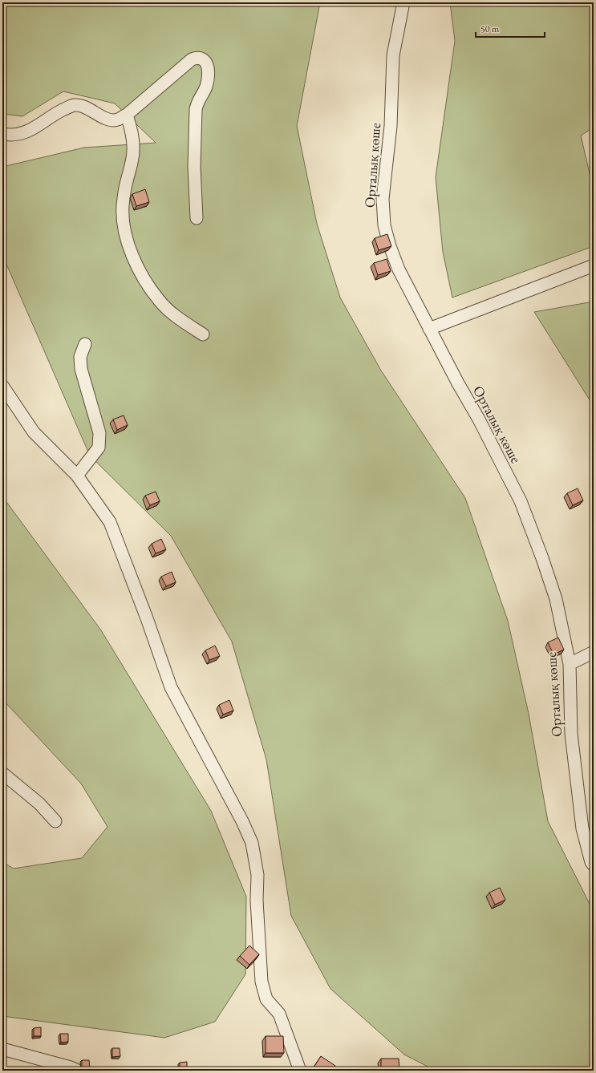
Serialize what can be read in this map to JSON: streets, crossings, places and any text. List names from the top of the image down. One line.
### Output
{"streets":{"street":["Орталық көше"]},"scale_bar":"50 m"}
